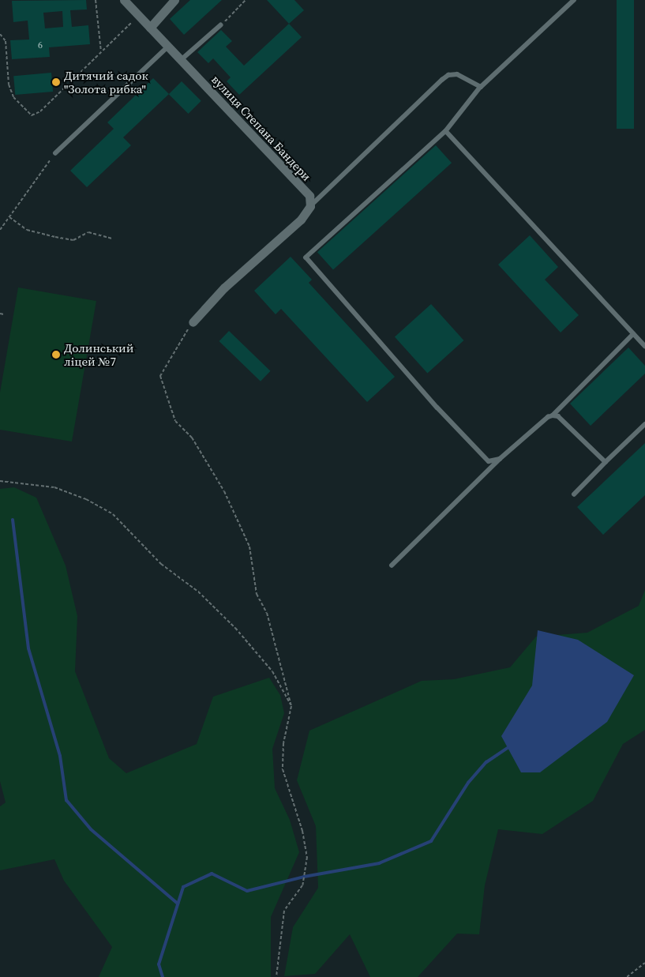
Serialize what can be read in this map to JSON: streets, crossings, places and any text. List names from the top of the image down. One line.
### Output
{"streets":{"street":["вулиця Степана Бандери"]},"places":["Дитячий садок \"Золота рибка\"","Долинський ліцей №7"],"house_numbers":["6"]}
